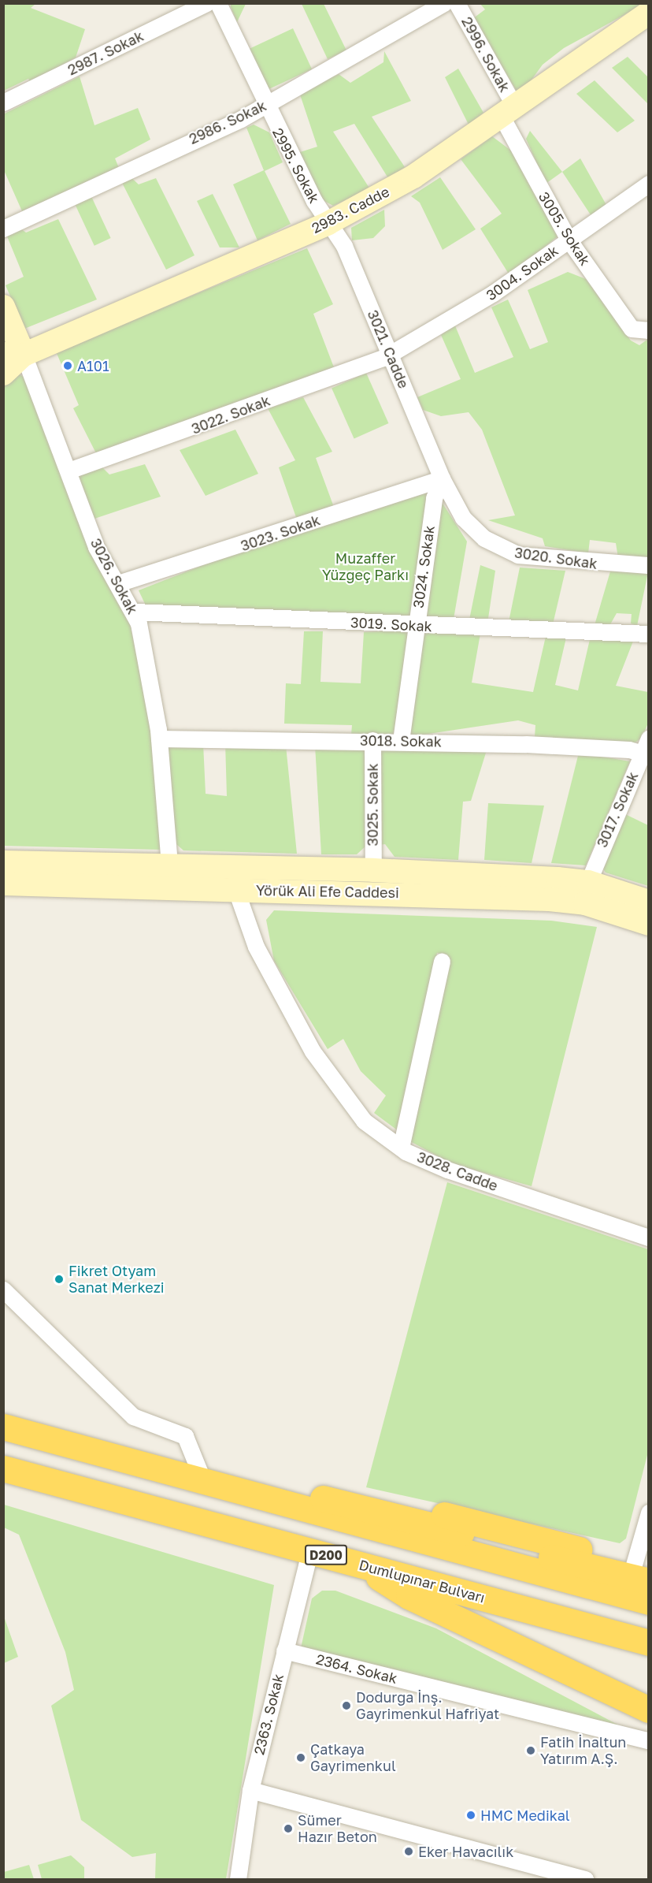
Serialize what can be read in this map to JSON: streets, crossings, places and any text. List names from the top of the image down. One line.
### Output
{"streets":{"highway":["D200","Dumlupınar Bulvarı"],"street":["2987. Sokak","2996. Sokak","2986. Sokak","2995. Sokak","2983. Cadde","3005. Sokak","3004. Sokak","3021. Cadde","3022. Sokak","3023. Sokak","3020. Sokak","3024. Sokak","3026. Sokak","3019. Sokak","3018. Sokak","3025. Sokak","3017. Sokak","Yörük Ali Efe Caddesi","3028. Cadde","2364. Sokak","2363. Sokak"]},"crossings":[["2987. Sokak","2995. Sokak"],["2996. Sokak","2983. Cadde"],["2996. Sokak","3005. Sokak"],["2986. Sokak","2995. Sokak"],["2995. Sokak","2983. Cadde"],["2995. Sokak","3021. Cadde"],["2983. Cadde","3005. Sokak"],["2983. Cadde","3021. Cadde"],["2983. Cadde","3026. Sokak"],["3005. Sokak","3004. Sokak"],["3004. Sokak","3021. Cadde"],["3004. Sokak","3022. Sokak"],["3021. Cadde","3022. Sokak"],["3021. Cadde","3023. Sokak"],["3021. Cadde","3020. Sokak"],["3021. Cadde","3024. Sokak"],["3022. Sokak","3026. Sokak"],["3023. Sokak","3020. Sokak"],["3023. Sokak","3024. Sokak"],["3023. Sokak","3026. Sokak"],["3020. Sokak","3024. Sokak"],["3024. Sokak","3019. Sokak"],["3024. Sokak","3018. Sokak"],["3026. Sokak","3019. Sokak"],["3026. Sokak","3018. Sokak"],["3026. Sokak","Yörük Ali Efe Caddesi"],["3018. Sokak","3025. Sokak"],["3018. Sokak","3017. Sokak"],["3025. Sokak","Yörük Ali Efe Caddesi"],["3017. Sokak","Yörük Ali Efe Caddesi"],["Yörük Ali Efe Caddesi","3028. Cadde"],["Dumlupınar Bulvarı","2363. Sokak"],["2364. Sokak","2363. Sokak"]],"parks":["Muzaffer Yüzgeç Parkı"],"places":["A101","Fikret Otyam Sanat Merkezi","Dodurga İnş. Gayrimenkul Hafriyat","Fatih İnaltun Yatırım A.Ş.","Çatkaya Gayrimenkul","HMC Medikal","Sümer Hazır Beton","Eker Havacılık"]}
